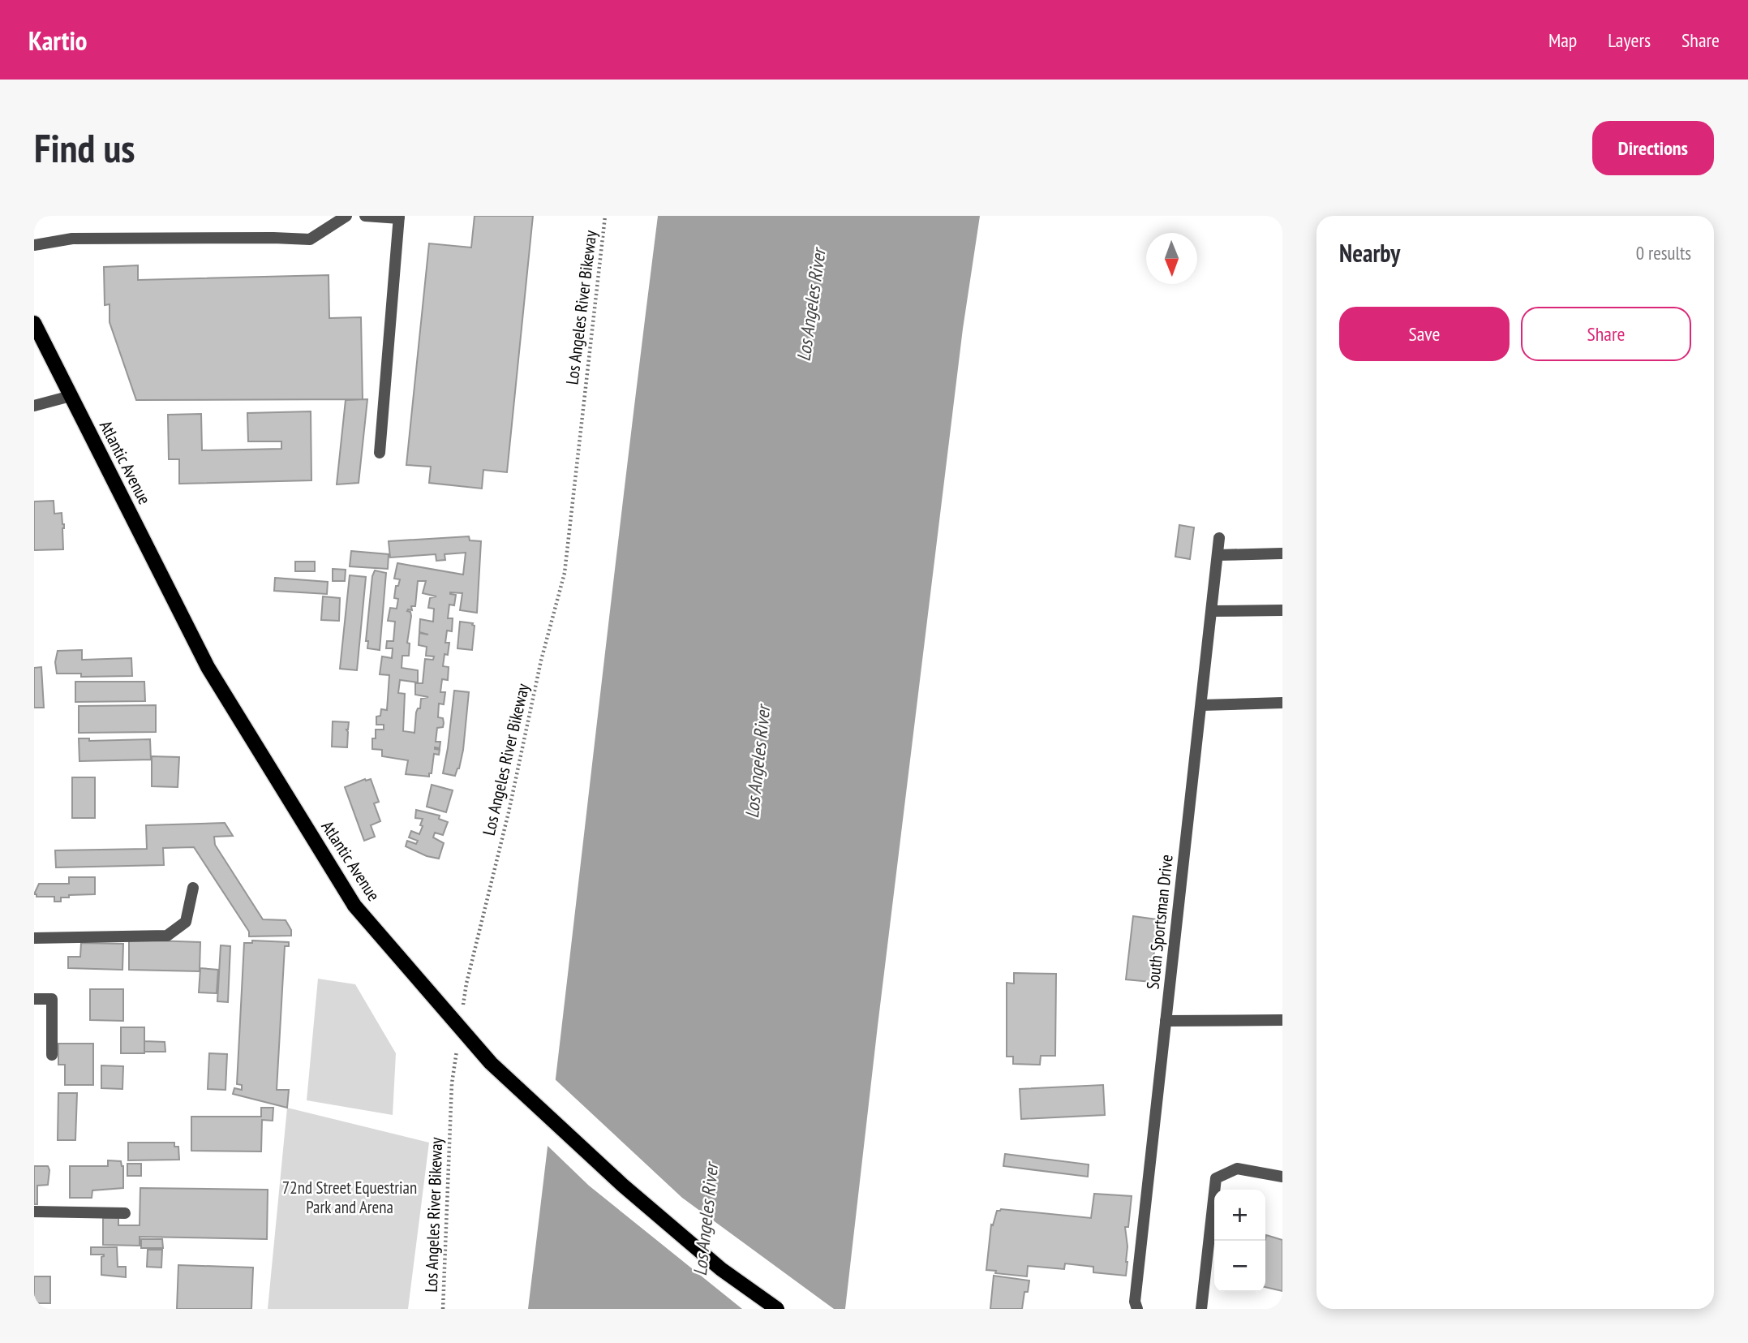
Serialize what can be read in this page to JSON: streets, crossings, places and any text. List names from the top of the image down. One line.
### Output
{"streets":{"main road":["Atlantic Avenue"],"street":["South Sportsman Drive"],"path":["Los Angeles River Bikeway"]},"water":["Los Angeles River"],"parks":["72nd Street Equestrian Park and Arena"],"north":"bottom","page":{"header":"Kartio","nav":["Map","Layers","Share"],"buttons":["Directions",["Save","Share"]],"title":"Find us","heading":["Nearby","0 results"],"map_buttons":["+","−"]}}
